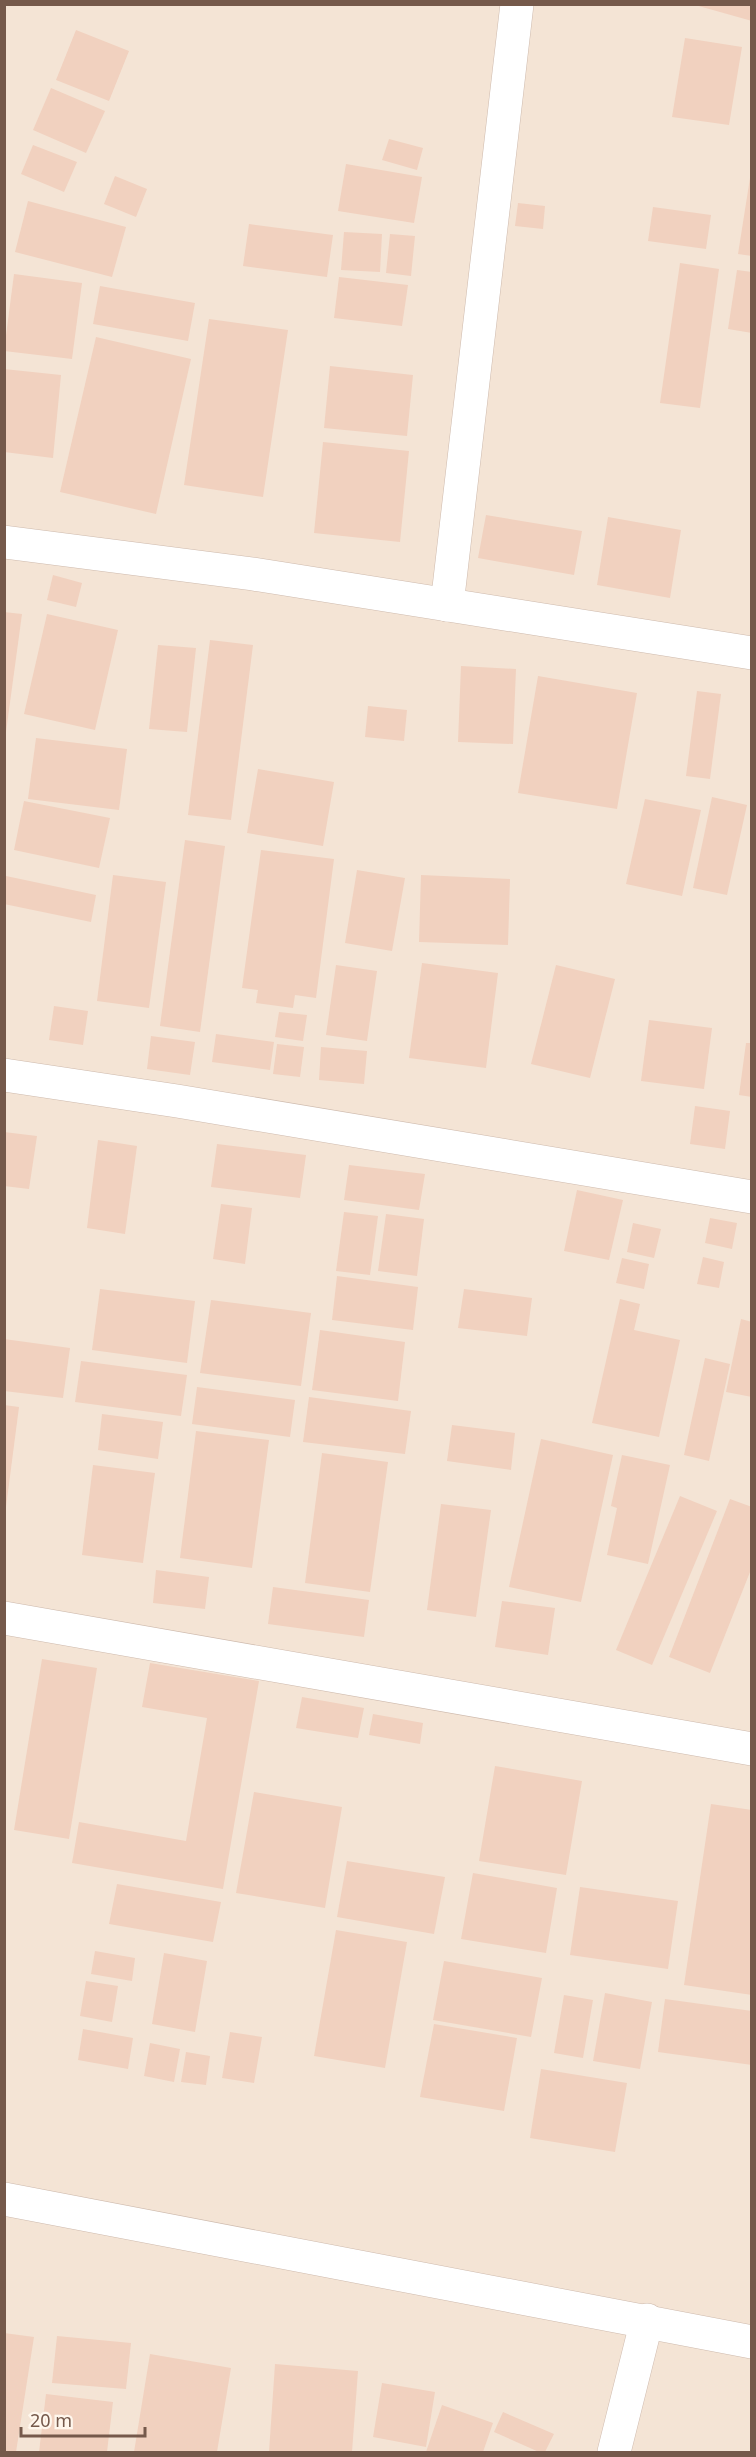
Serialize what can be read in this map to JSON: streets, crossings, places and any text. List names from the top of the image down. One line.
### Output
{"scale_bar":"20 m"}
